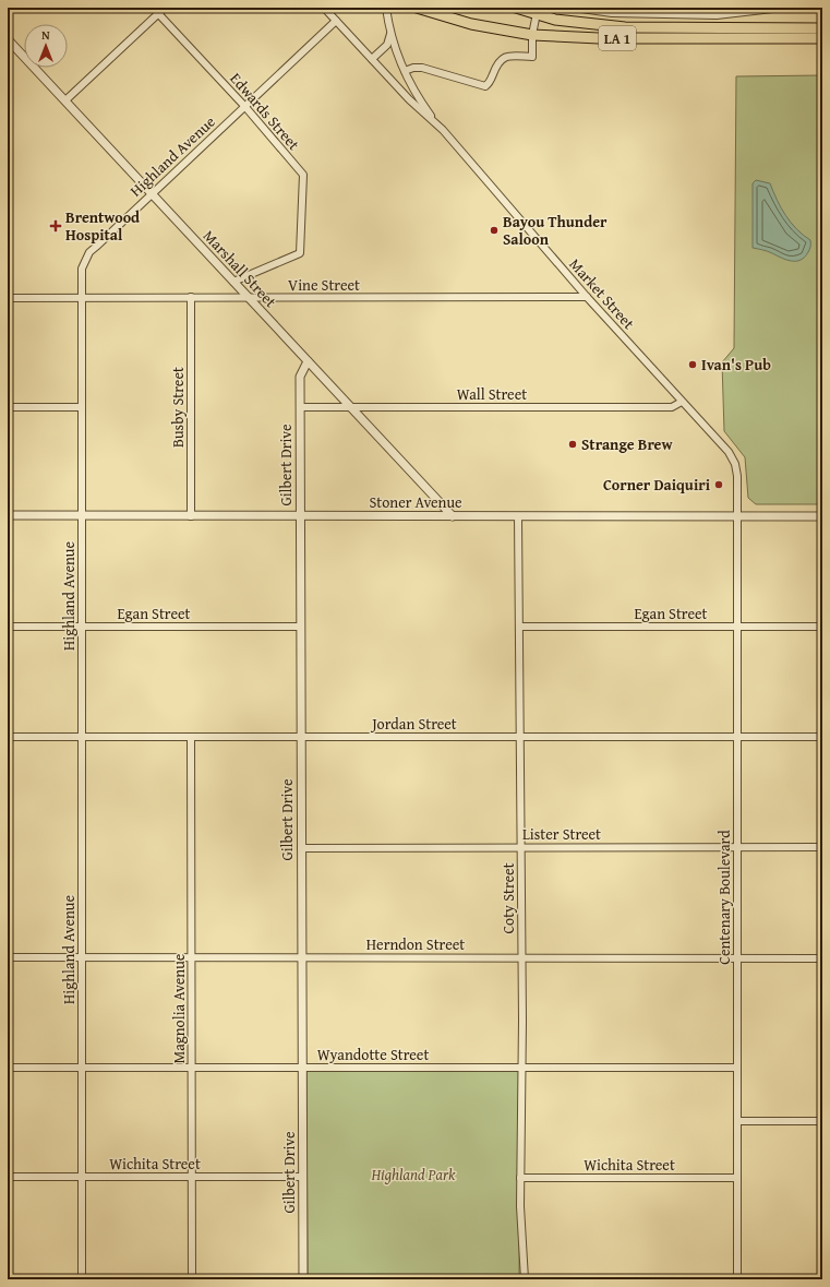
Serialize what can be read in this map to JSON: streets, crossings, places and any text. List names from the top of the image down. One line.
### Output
{"streets":{"main road":["LA 1"],"street":["Edwards Street","Highland Avenue","Marshall Street","Vine Street","Market Street","Wall Street","Busby Street","Gilbert Drive","Stoner Avenue","Egan Street","Jordan Street","Lister Street","Centenary Boulevard","Coty Street","Herndon Street","Magnolia Avenue","Wyandotte Street","Wichita Street"]},"crossings":[["Edwards Street","Highland Avenue"],["Edwards Street","Marshall Street"],["Highland Avenue","Marshall Street"],["Highland Avenue","Vine Street"],["Highland Avenue","Market Street"],["Highland Avenue","Stoner Avenue"],["Highland Avenue","Egan Street"],["Highland Avenue","Jordan Street"],["Highland Avenue","Herndon Street"],["Highland Avenue","Wyandotte Street"],["Highland Avenue","Wichita Street"],["Marshall Street","Vine Street"],["Marshall Street","Wall Street"],["Marshall Street","Gilbert Drive"],["Marshall Street","Stoner Avenue"],["Vine Street","Market Street"],["Vine Street","Busby Street"],["Market Street","Wall Street"],["Market Street","Stoner Avenue"],["Market Street","Centenary Boulevard"],["Wall Street","Gilbert Drive"],["Busby Street","Stoner Avenue"],["Gilbert Drive","Stoner Avenue"],["Gilbert Drive","Egan Street"],["Gilbert Drive","Jordan Street"],["Gilbert Drive","Lister Street"],["Gilbert Drive","Herndon Street"],["Gilbert Drive","Wyandotte Street"],["Gilbert Drive","Wichita Street"],["Stoner Avenue","Centenary Boulevard"],["Stoner Avenue","Coty Street"],["Egan Street","Centenary Boulevard"],["Egan Street","Coty Street"],["Jordan Street","Centenary Boulevard"],["Jordan Street","Coty Street"],["Jordan Street","Magnolia Avenue"],["Lister Street","Centenary Boulevard"],["Lister Street","Coty Street"],["Centenary Boulevard","Herndon Street"],["Centenary Boulevard","Wyandotte Street"],["Centenary Boulevard","Wichita Street"],["Coty Street","Herndon Street"],["Coty Street","Wyandotte Street"],["Coty Street","Wichita Street"],["Herndon Street","Magnolia Avenue"],["Magnolia Avenue","Wyandotte Street"],["Magnolia Avenue","Wichita Street"]],"parks":["Highland Park"],"places":{"health":["Brentwood Hospital"],"other":["Bayou Thunder Saloon","Ivan's Pub","Strange Brew","Corner Daiquiri"]},"north":"top"}
